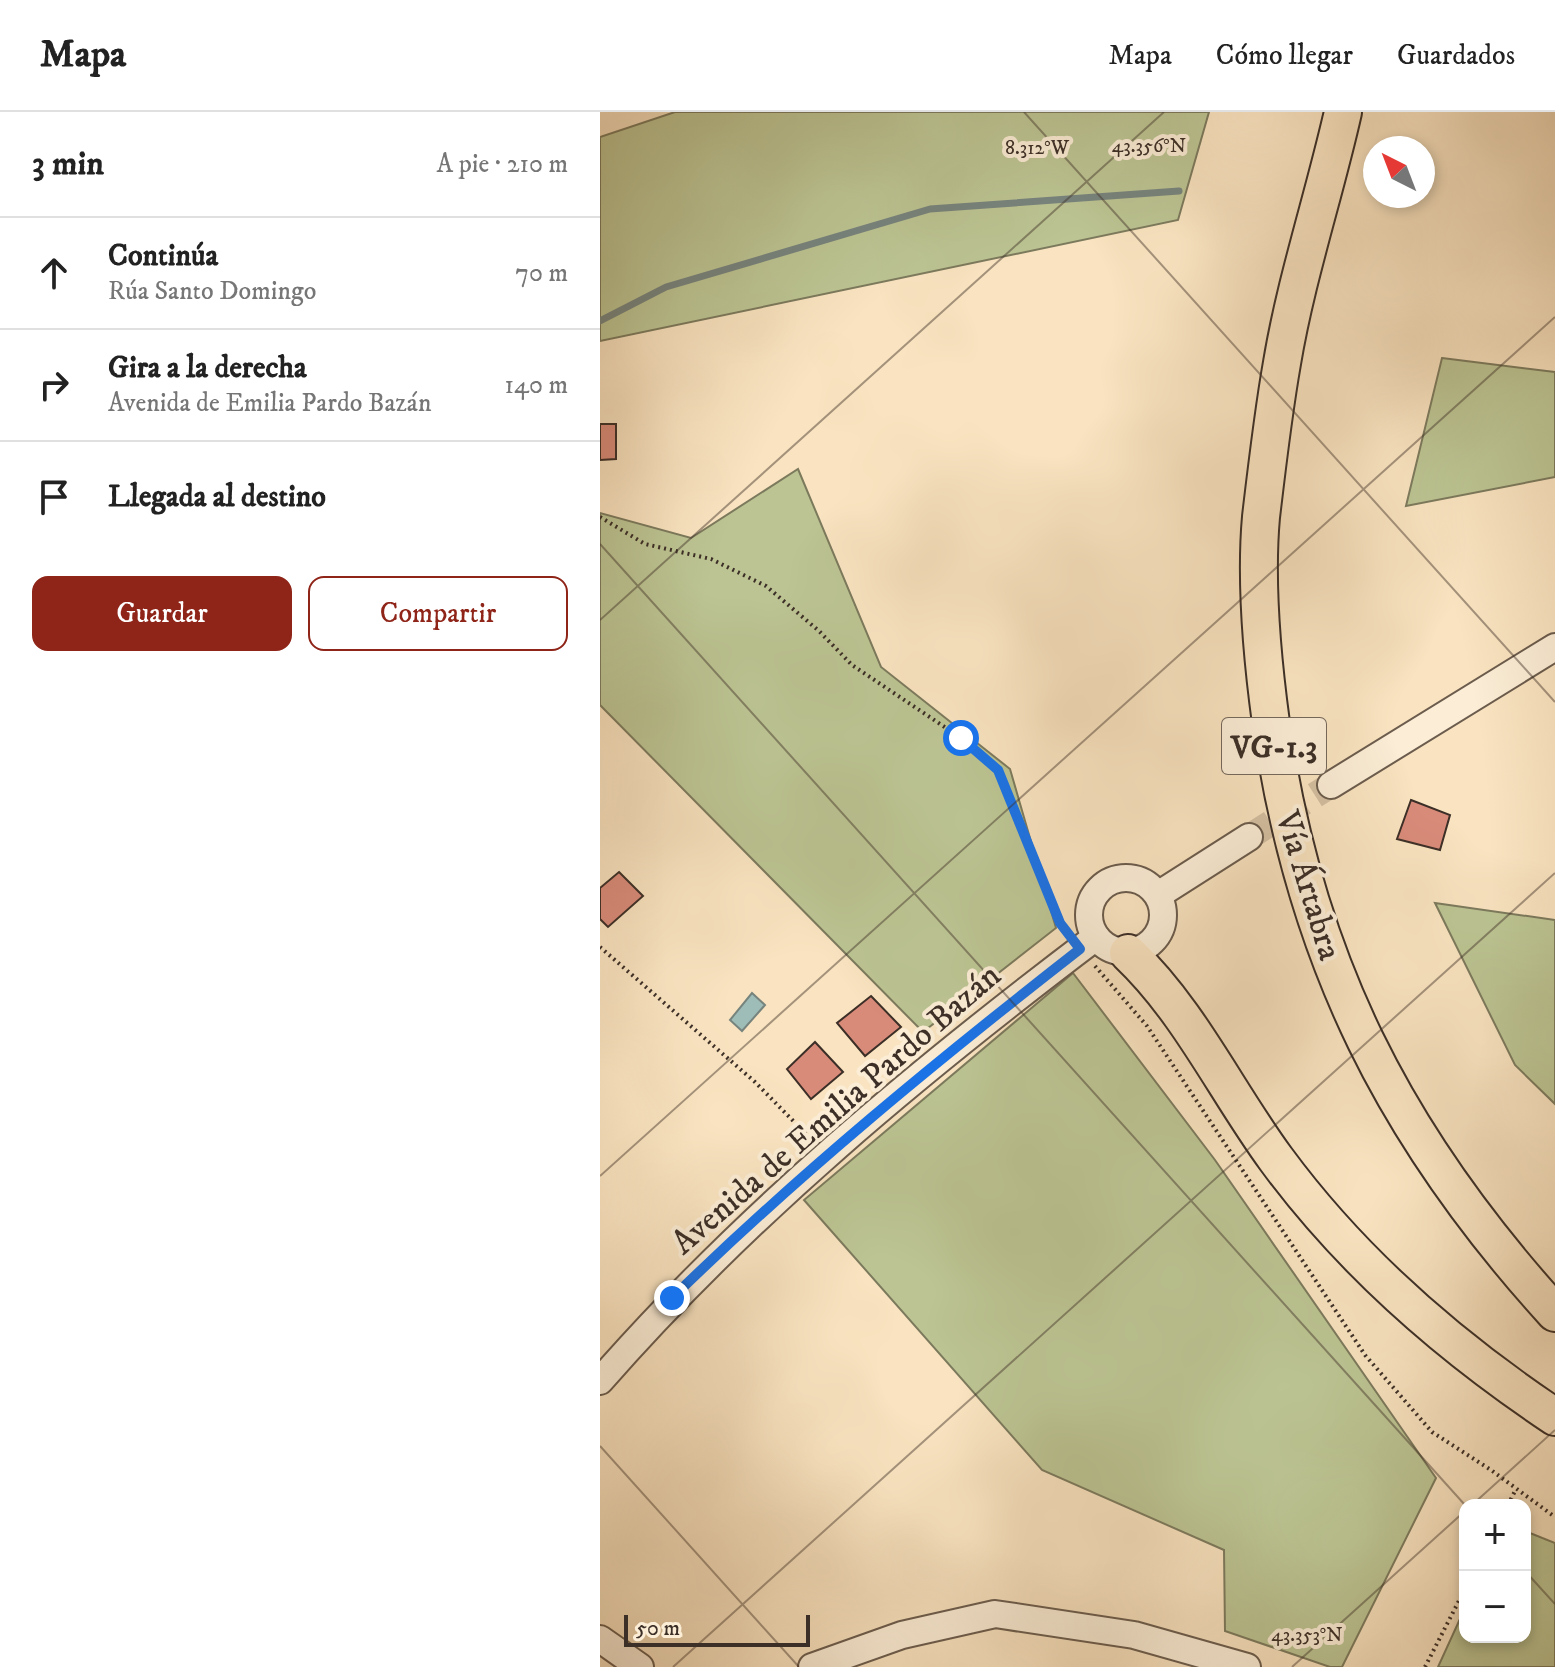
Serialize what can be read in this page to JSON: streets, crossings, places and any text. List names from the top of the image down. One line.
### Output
{"streets":{"highway":["VG-1.3","Vía Ártabra"],"street":["Avenida de Emilia Pardo Bazán"]},"scale_bar":"50 m","north":"top left","page":{"header":"Mapa","nav":["Mapa","Cómo llegar","Guardados"],"heading":["3 min","A pie · 210 m"],"list":[["Continúa","Rúa Santo Domingo","70 m"],["Gira a la derecha","Avenida de Emilia Pardo Bazán","140 m"],"Llegada al destino"],"buttons":["Guardar","Compartir"],"map_buttons":["+","−"],"scale":"50 m"},"coordinates":["43.356°N","8.312°W","43.353°N"]}
